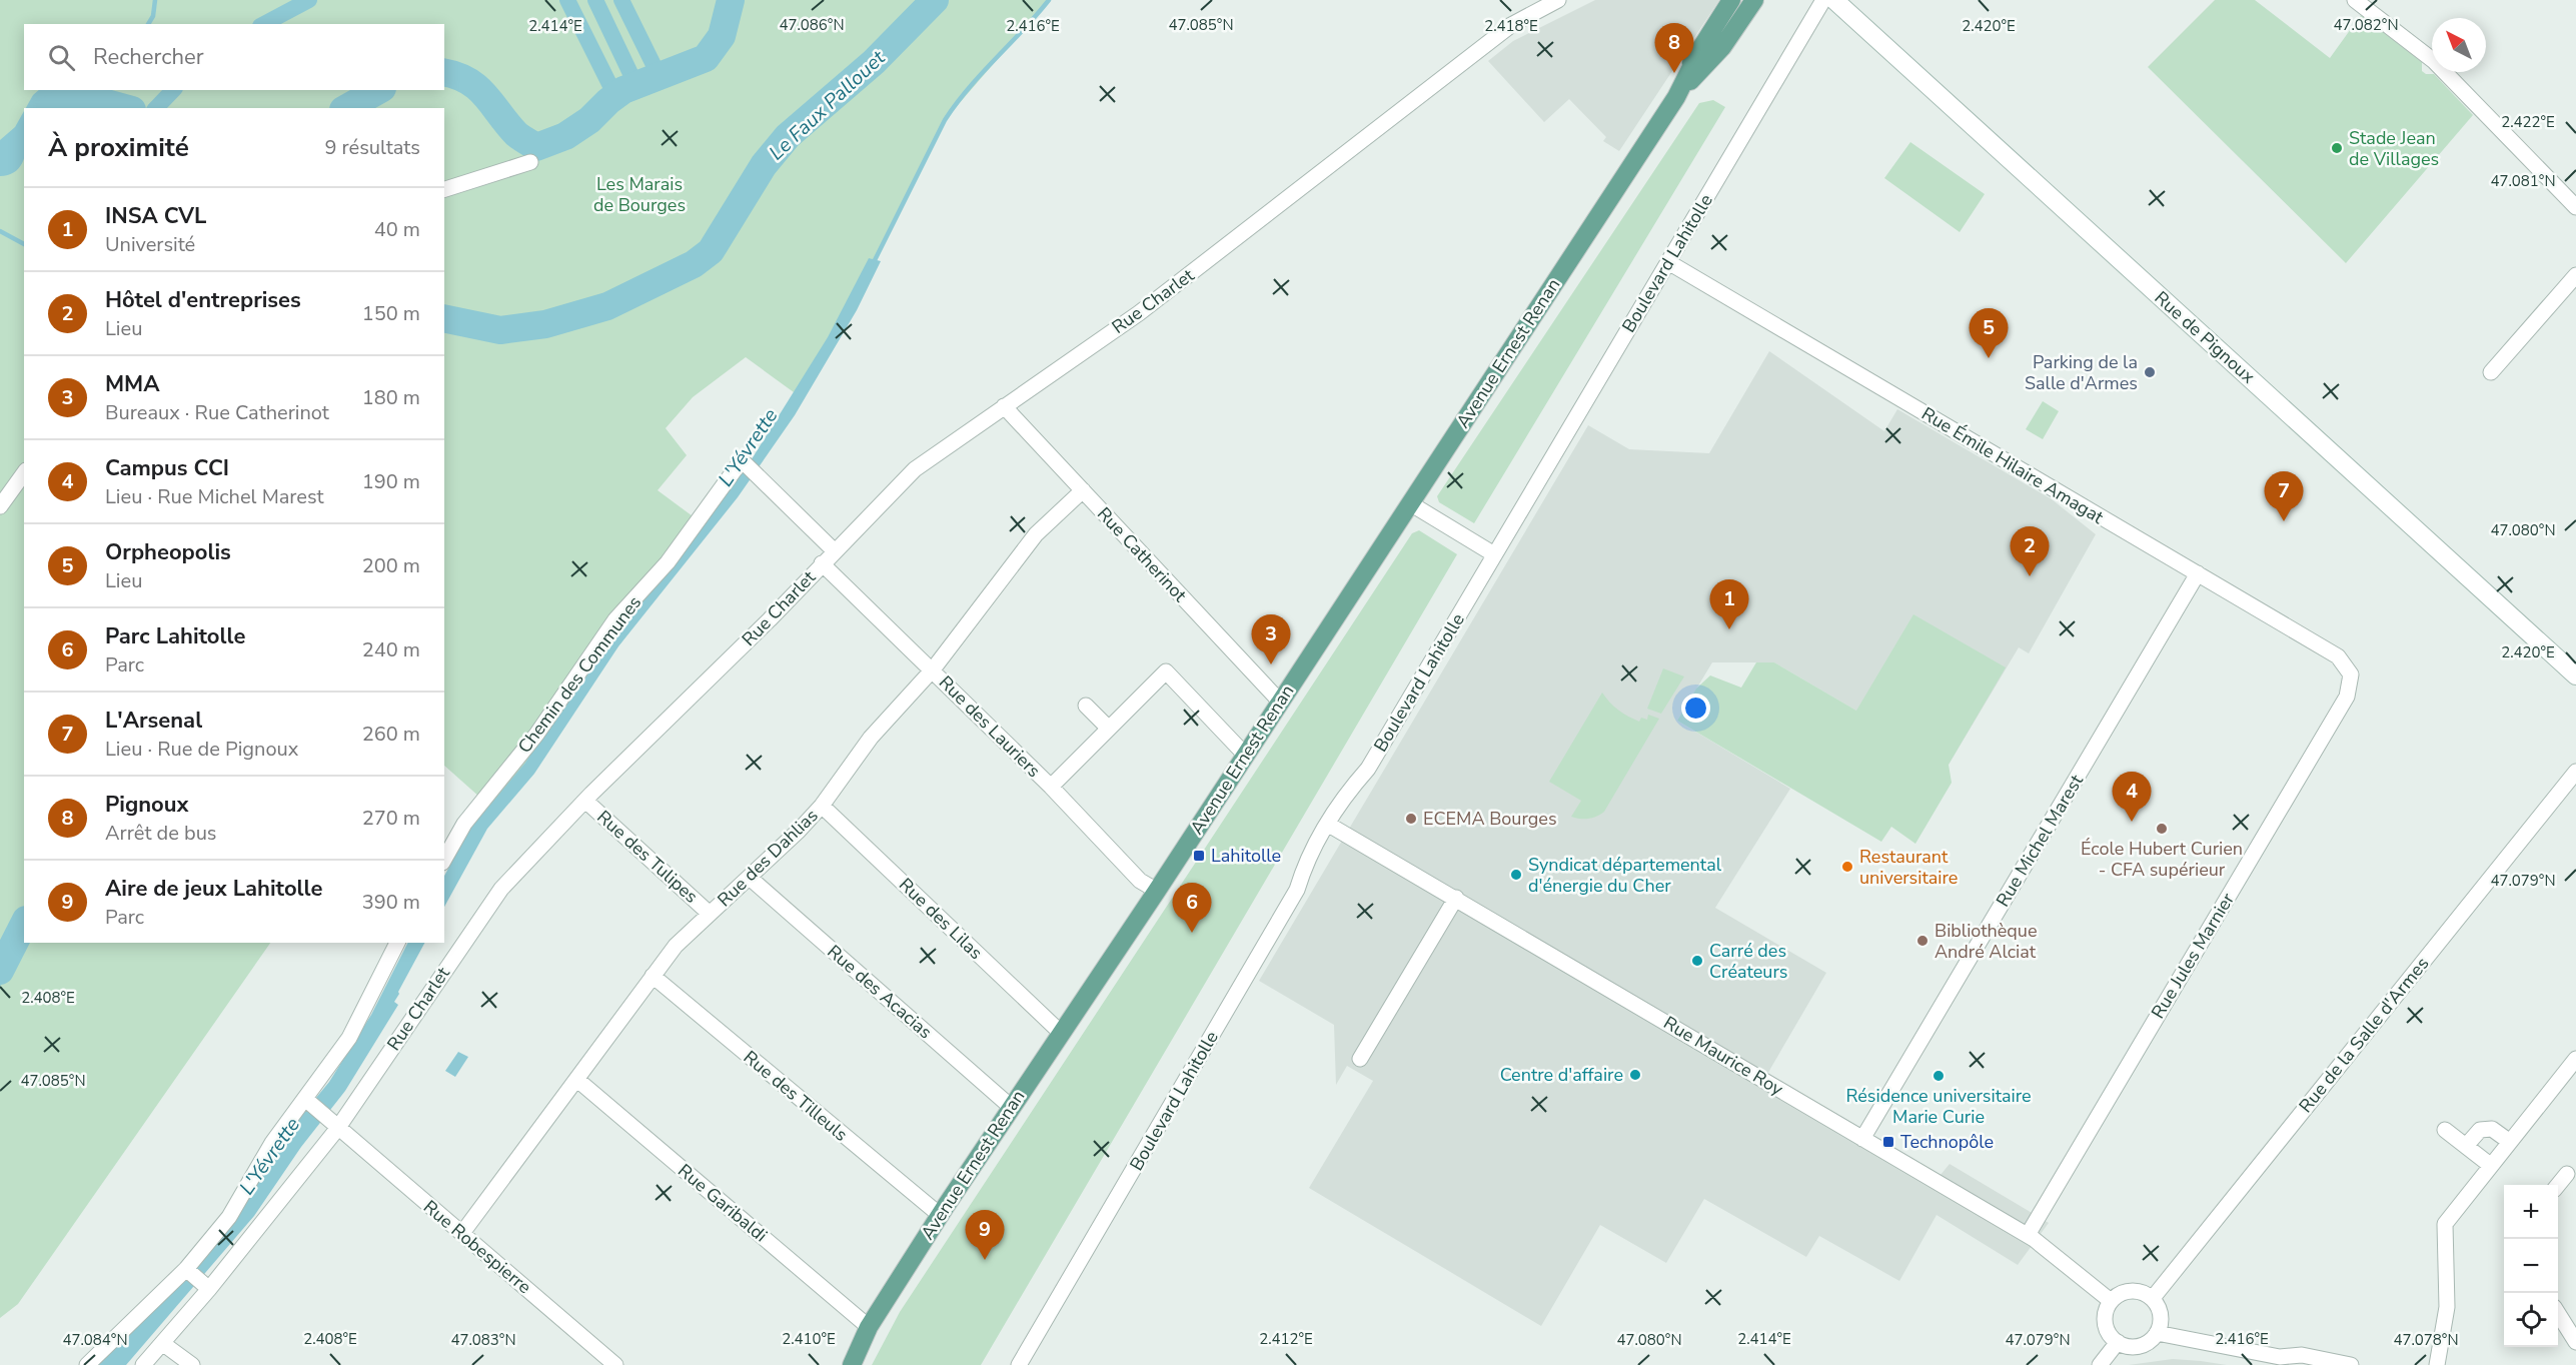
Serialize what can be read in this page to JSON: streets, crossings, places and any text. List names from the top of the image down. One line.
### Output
{"streets":{"main road":["Rue de Pignoux","Avenue Ernest Renan"],"street":["Boulevard Lahitolle","Rue Charlet","Rue Émile Hilaire Amagat","Rue Catherinot","Chemin des Communes","Rue des Lauriers","Rue Michel Marest","Rue des Tulipes","Rue des Dahlias","Rue des Lilas","Rue Jules Marnier","Rue des Acacias","Rue de la Salle d'Armes","Rue Maurice Roy","Rue des Tilleuls","Rue Garibaldi","Rue Robespierre"]},"crossings":[["Boulevard Lahitolle","Rue Émile Hilaire Amagat"],["Boulevard Lahitolle","Rue Maurice Roy"],["Rue Charlet","Rue Catherinot"],["Rue Charlet","Chemin des Communes"],["Rue Charlet","Rue des Lauriers"],["Rue Charlet","Rue des Tulipes"],["Rue Charlet","Rue Robespierre"],["Avenue Ernest Renan","Rue Catherinot"],["Avenue Ernest Renan","Rue des Lauriers"],["Avenue Ernest Renan","Rue des Lilas"],["Avenue Ernest Renan","Rue des Acacias"],["Avenue Ernest Renan","Rue des Tilleuls"],["Avenue Ernest Renan","Rue Garibaldi"],["Rue Émile Hilaire Amagat","Rue Michel Marest"],["Rue Émile Hilaire Amagat","Rue Jules Marnier"],["Rue Catherinot","Rue des Dahlias"],["Rue des Lauriers","Rue des Dahlias"],["Rue Michel Marest","Rue Maurice Roy"],["Rue des Tulipes","Rue des Dahlias"],["Rue des Dahlias","Rue des Lilas"],["Rue des Dahlias","Rue des Acacias"],["Rue des Dahlias","Rue des Tilleuls"],["Rue des Dahlias","Rue Garibaldi"],["Rue des Dahlias","Rue Robespierre"],["Rue Jules Marnier","Rue Maurice Roy"],["Rue de la Salle d'Armes","Rue Maurice Roy"]],"water":["Le Faux Pallouet","L'Yévrette"],"parks":["Les Marais de Bourges"],"places":{"other":["Stade Jean de Villages","Parking de la Salle d'Armes","ECEMA Bourges","École Hubert Curien - CFA supérieur","Restaurant universitaire","Syndicat départemental d'énergie du Cher","Bibliothèque André Alciat","Carré des Créateurs","Centre d'affaire","Résidence universitaire Marie Curie"],"transit":["Lahitolle","Technopôle"]},"north":"top left","page":{"pins":["8","5","7","2","1","3","4","6","9"],"search":"Rechercher","heading":["À proximité","9 résultats"],"list":[{"mark":"1","name":"INSA CVL","note":"Université","value":"40 m"},{"mark":"2","name":"Hôtel d'entreprises","note":"Lieu","value":"150 m"},{"mark":"3","name":"MMA","note":"Bureaux · Rue Catherinot","value":"180 m"},{"mark":"4","name":"Campus CCI","note":"Lieu · Rue Michel Marest","value":"190 m"},{"mark":"5","name":"Orpheopolis","note":"Lieu","value":"200 m"},{"mark":"6","name":"Parc Lahitolle","note":"Parc","value":"240 m"},{"mark":"7","name":"L'Arsenal","note":"Lieu · Rue de Pignoux","value":"260 m"},{"mark":"8","name":"Pignoux","note":"Arrêt de bus","value":"270 m"},{"mark":"9","name":"Aire de jeux Lahitolle","note":"Parc","value":"390 m"}],"map_buttons":["+","−"]},"coordinates":["47.085°N","47.086°N","47.082°N","2.414°E","2.416°E","2.420°E","2.418°E","2.422°E","47.081°N","47.080°N","47.079°N","2.408°E","2.410°E","2.412°E","47.084°N","47.083°N","47.078°N"]}
